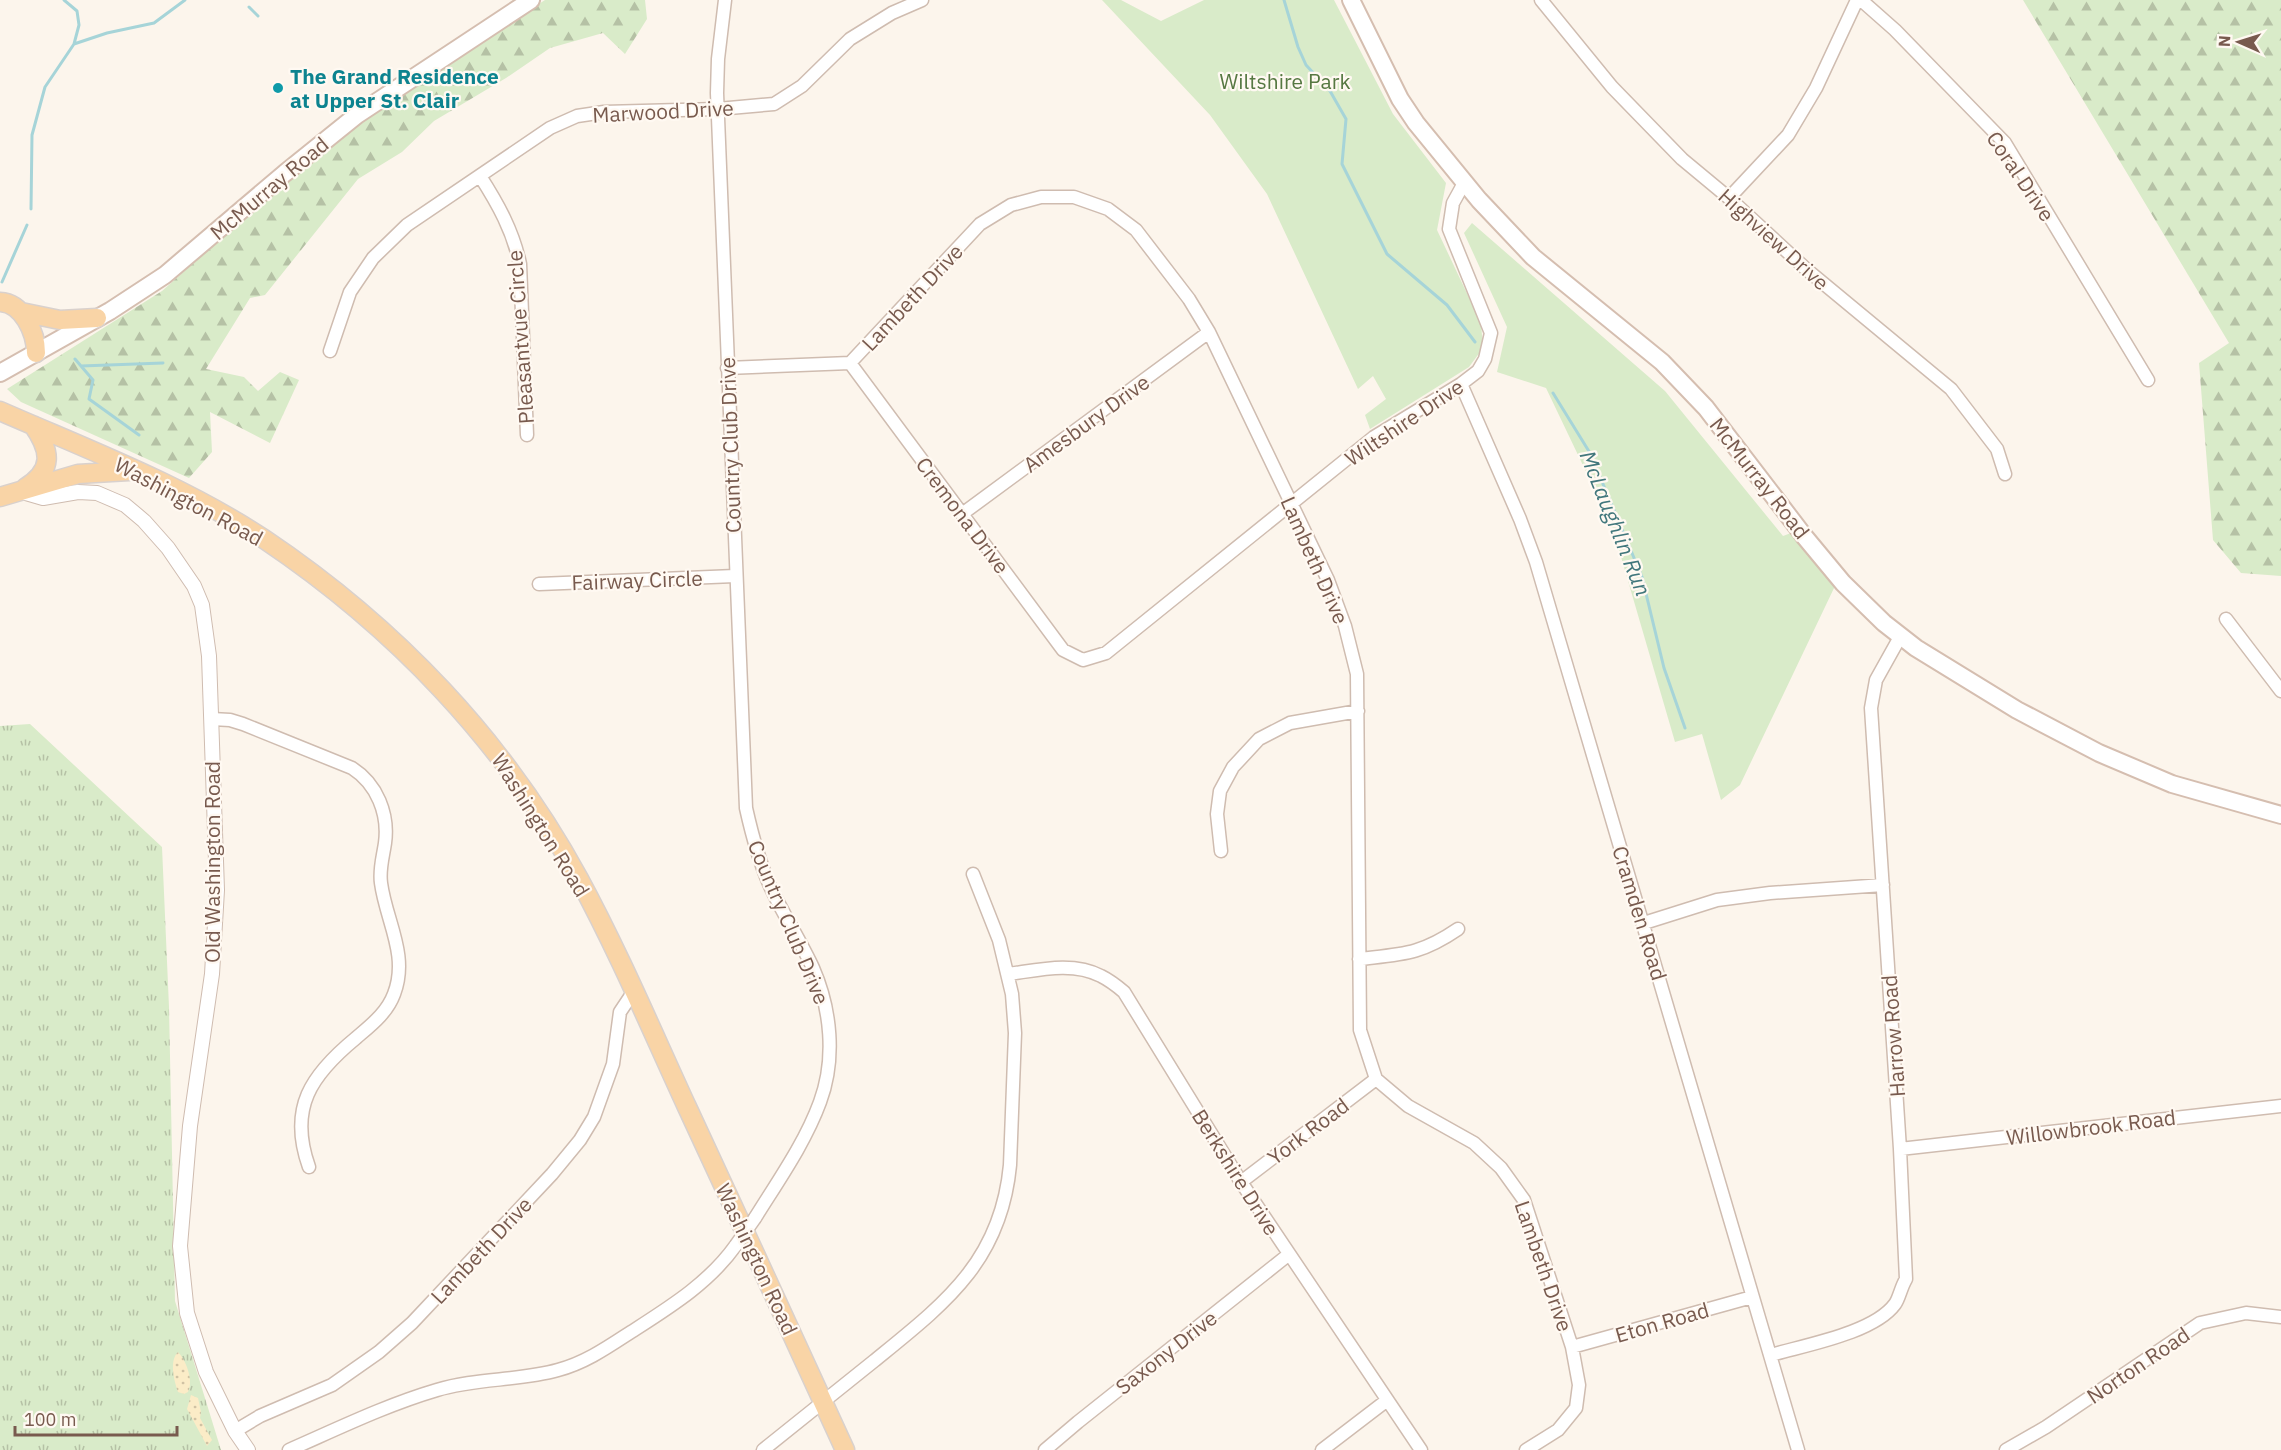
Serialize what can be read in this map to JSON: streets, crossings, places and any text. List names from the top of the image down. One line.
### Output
{"streets":{"main road":["McMurray Road","Washington Road"],"street":["Marwood Drive","Coral Drive","Highview Drive","Lambeth Drive","Pleasantvue Circle","Wiltshire Drive","Amesbury Drive","Country Club Drive","Cremona Drive","Fairway Circle","Old Washington Road","Cramden Road","Harrow Road","Willowbrook Road","York Road","Berkshire Drive","Eton Road","Saxony Drive","Norton Road"]},"crossings":[["Marwood Drive","Pleasantvue Circle"],["Marwood Drive","Country Club Drive"],["McMurray Road","Wiltshire Drive"],["McMurray Road","Harrow Road"],["Lambeth Drive","Wiltshire Drive"],["Lambeth Drive","Amesbury Drive"],["Lambeth Drive","Country Club Drive"],["Lambeth Drive","Washington Road"],["Lambeth Drive","Cremona Drive"],["Lambeth Drive","Old Washington Road"],["Lambeth Drive","York Road"],["Lambeth Drive","Eton Road"],["Wiltshire Drive","Cremona Drive"],["Wiltshire Drive","Cramden Road"],["Amesbury Drive","Cremona Drive"],["Country Club Drive","Fairway Circle"],["Cramden Road","Harrow Road"],["Cramden Road","Eton Road"],["Harrow Road","Willowbrook Road"],["York Road","Berkshire Drive"],["Berkshire Drive","Saxony Drive"]],"water":["McLaughlin Run"],"parks":["Wiltshire Park"],"places":["The Grand Residence at Upper St. Clair"],"scale_bar":"100 m","north":"left"}
